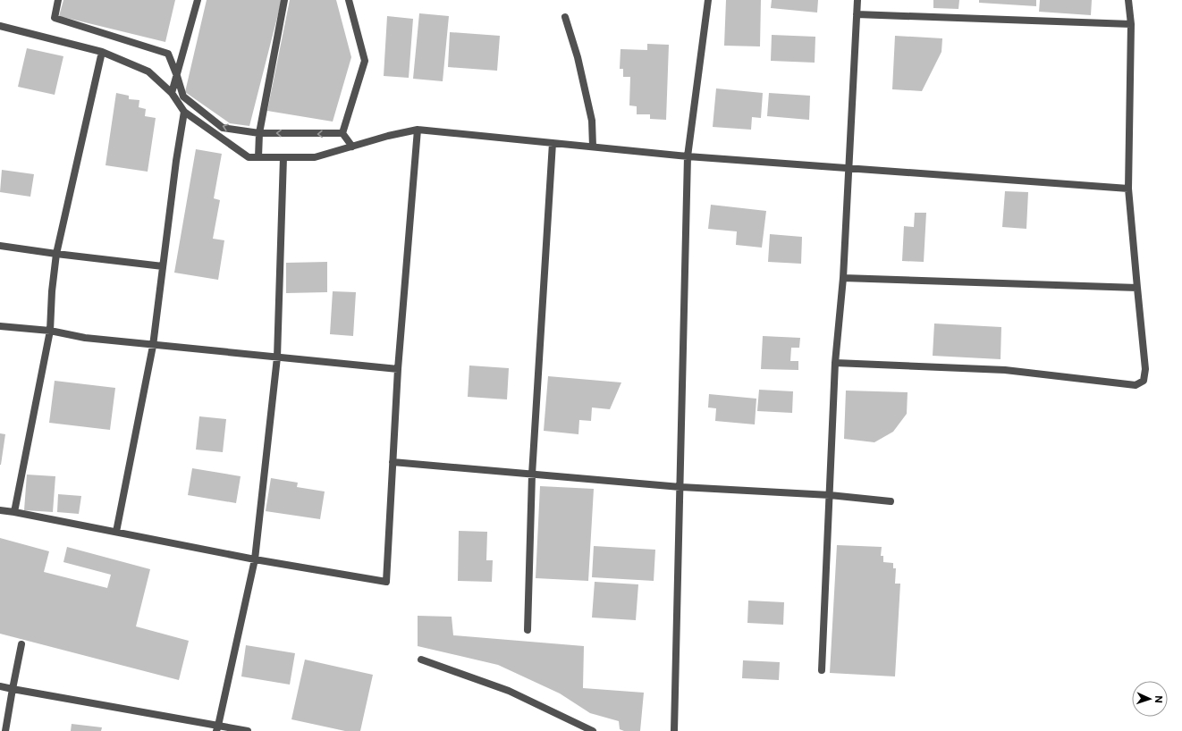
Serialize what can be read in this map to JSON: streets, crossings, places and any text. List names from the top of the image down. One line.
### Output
{"north":"right"}
